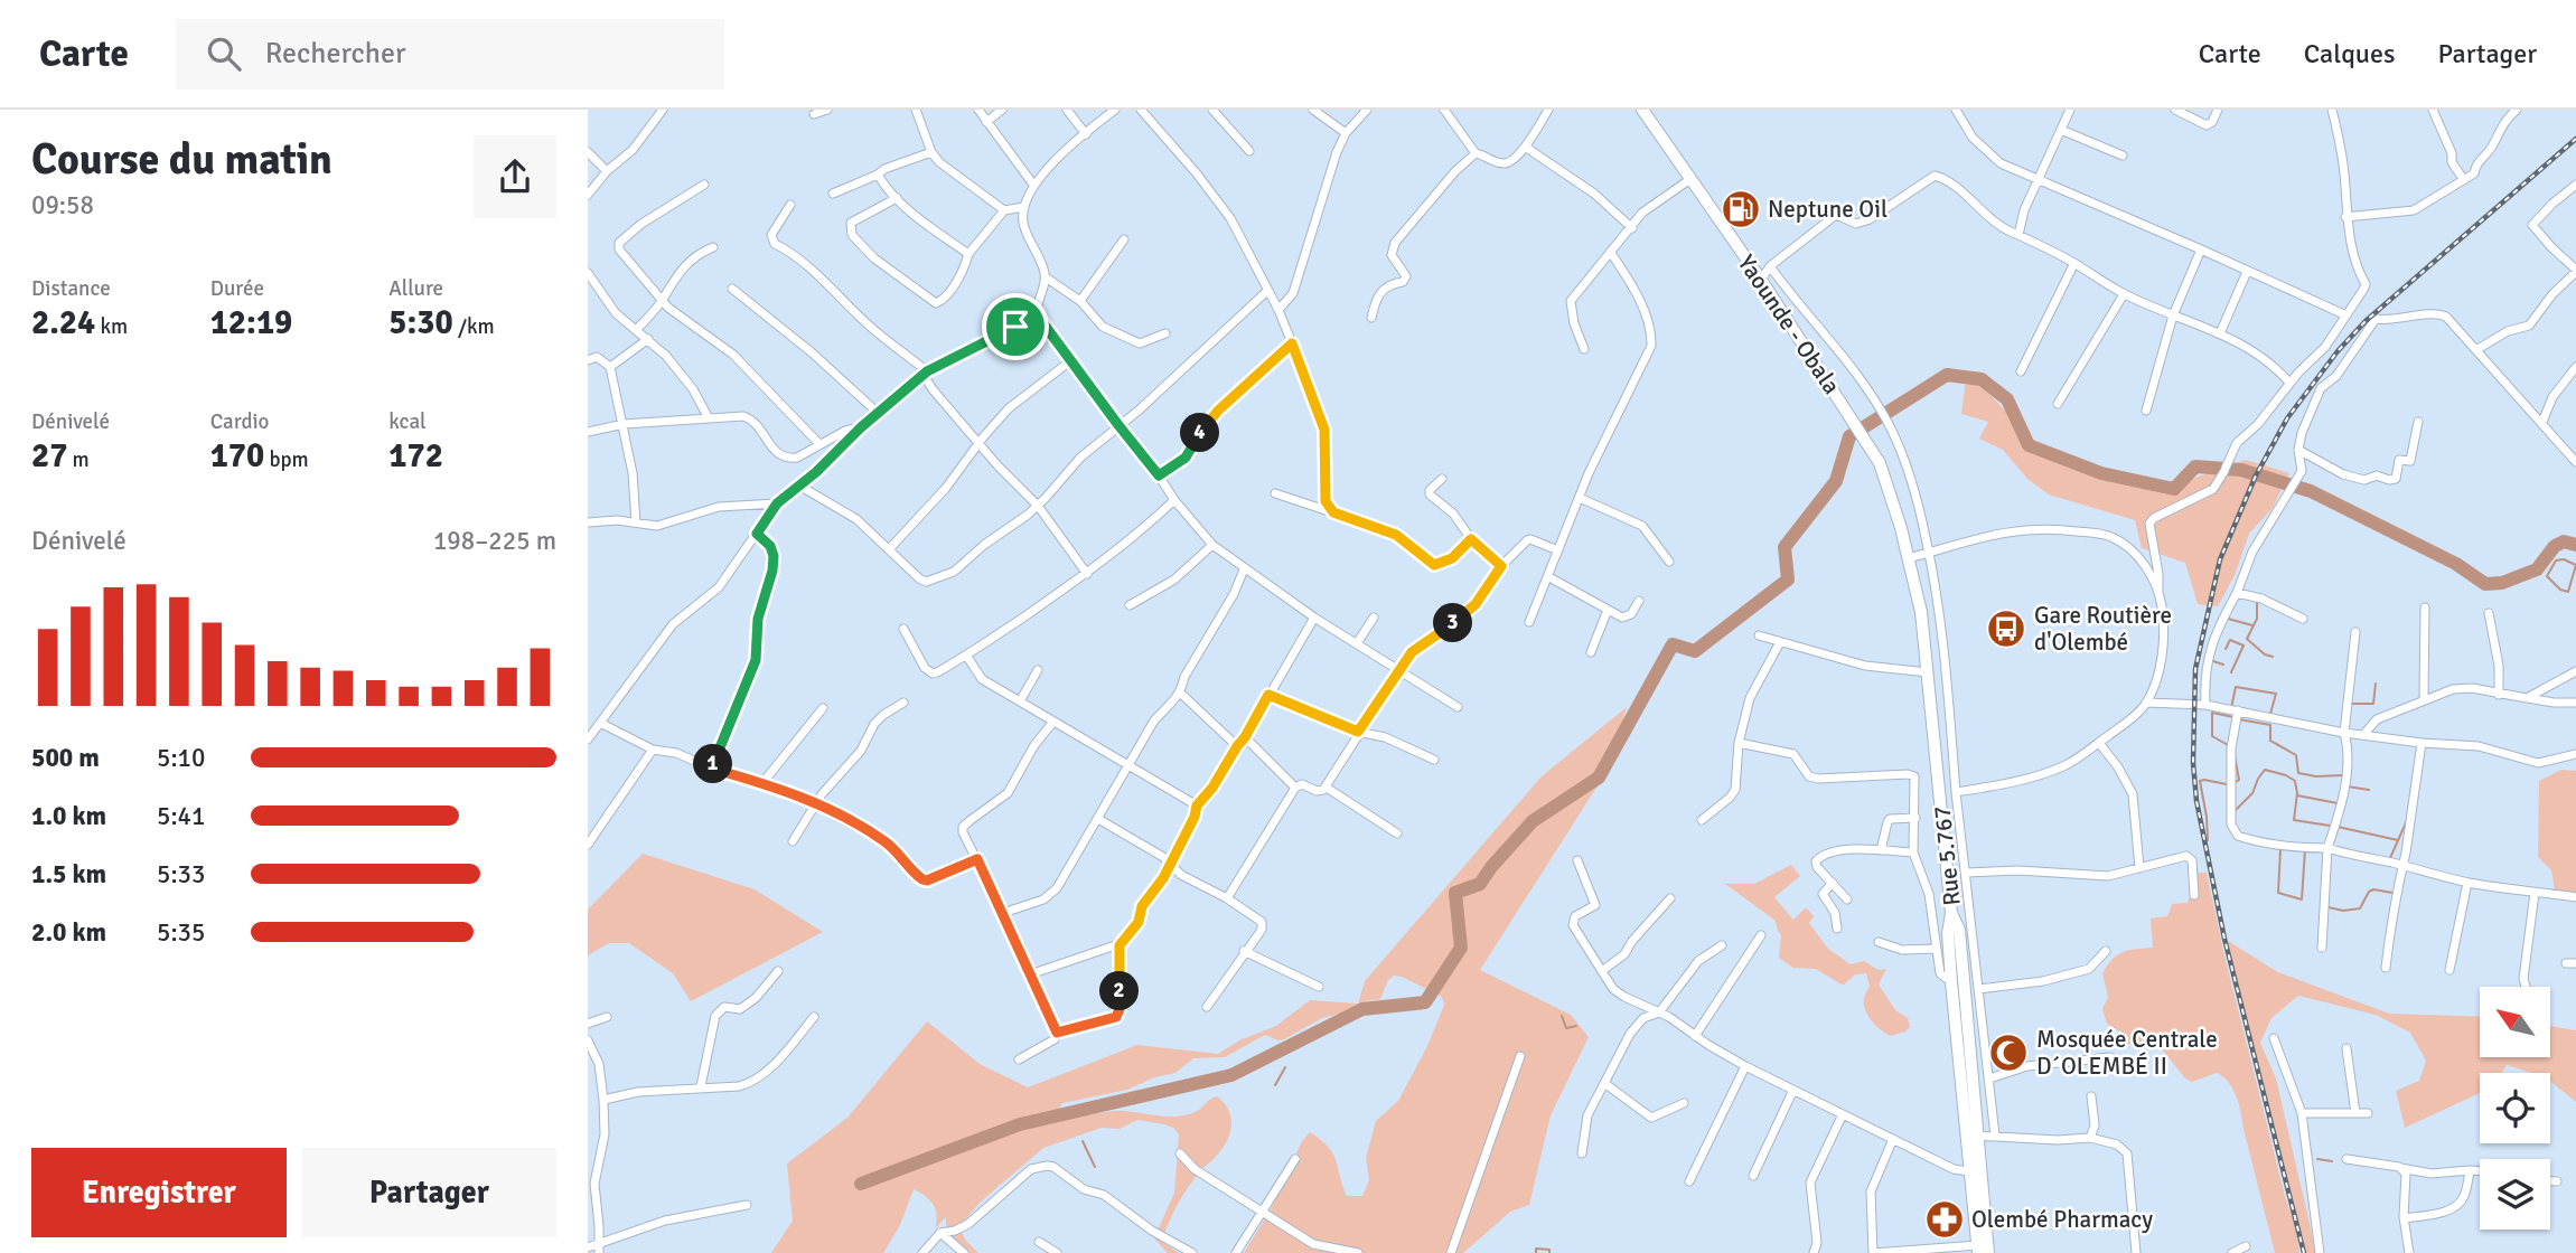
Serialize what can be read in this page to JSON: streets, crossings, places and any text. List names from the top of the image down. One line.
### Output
{"streets":{"highway":["Yaounde - Obala","Rue 5.767"]},"crossings":[["Yaounde - Obala","Rue 5.767"]],"places":{"fuel station":["Neptune Oil"],"bus stop":["Gare Routière d'Olembé"],"mosque":["Mosquée Centrale D´OLEMBÉ II"],"pharmacy":["Olembé Pharmacy"]},"north":"top left","page":{"header":"Carte","search":"Rechercher","nav":["Carte","Calques","Partager"],"heading":["Course du matin","09:58"],"stats":[["Distance","2.24 km"],["Durée","12:19"],["Allure","5:30 /km"],["Dénivelé","27 m"],["Cardio","170 bpm"],["kcal","172"]],"pins":["4","3","1","2"],"chart":["Dénivelé","198–225 m"],"list":[{"name":"500 m","note":"5:10"},{"name":"1.0 km","note":"5:41"},{"name":"1.5 km","note":"5:33"},{"name":"2.0 km","note":"5:35"}],"buttons":["Enregistrer","Partager"]}}
